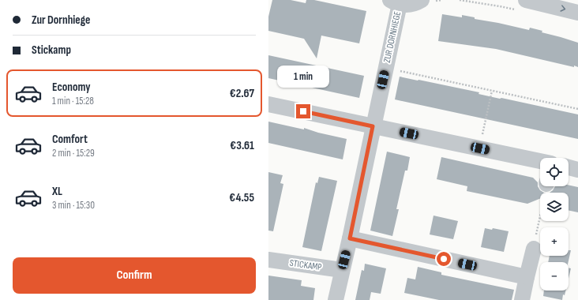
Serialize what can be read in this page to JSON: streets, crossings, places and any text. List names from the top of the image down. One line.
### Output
{"streets":{"street":["ZUR DORNHIEGE","STICKAMP"]},"crossings":[["ZUR DORNHIEGE","STICKAMP"]],"page":{"banner":["Zur Dornhiege","Stickamp"],"bubble":"1 min","list":[{"name":"Economy","note":"1 min · 15:28","value":"€2.67"},{"name":"Comfort","note":"2 min · 15:29","value":"€3.61"},{"name":"XL","note":"3 min · 15:30","value":"€4.55"}],"map_buttons":["+","−"],"buttons":"Confirm"}}
